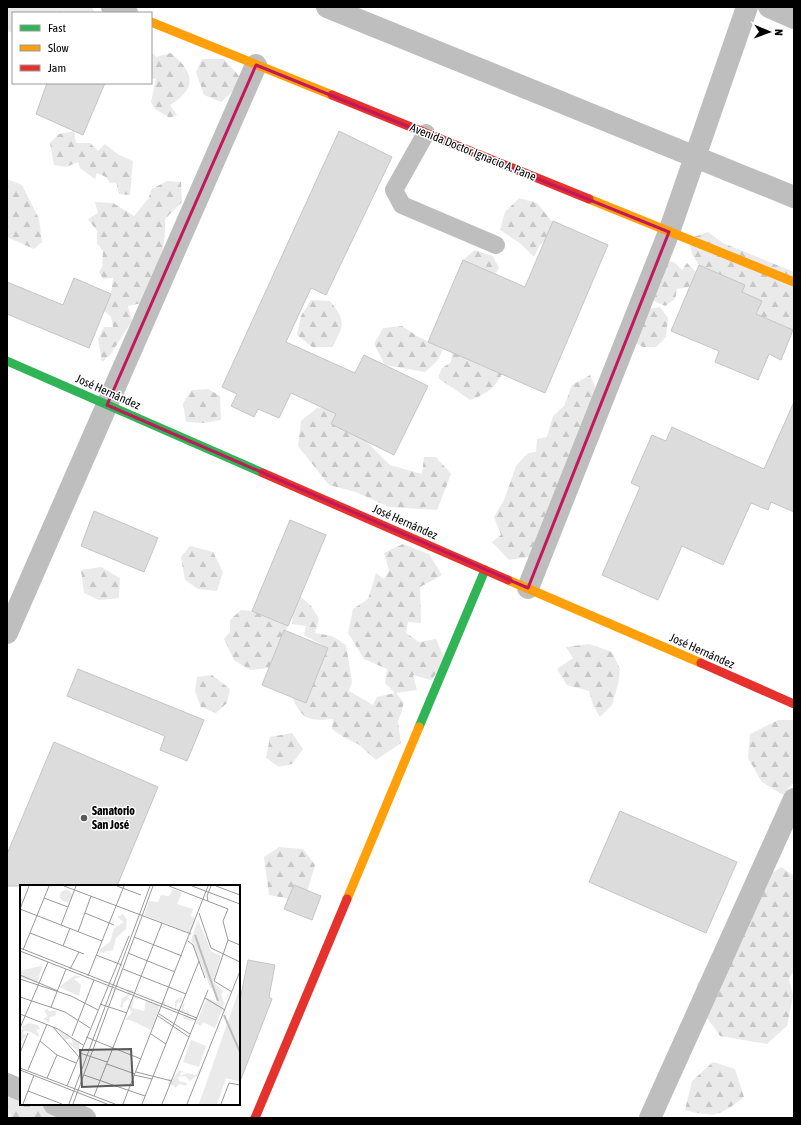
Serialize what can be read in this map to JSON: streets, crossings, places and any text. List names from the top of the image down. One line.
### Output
{"streets":{"street":["Avenida Doctor Ignacio A. Pane","José Hernández"]},"places":["Sanatorio San José"],"legend":["Fast","Slow","Jam"],"north":"right"}
